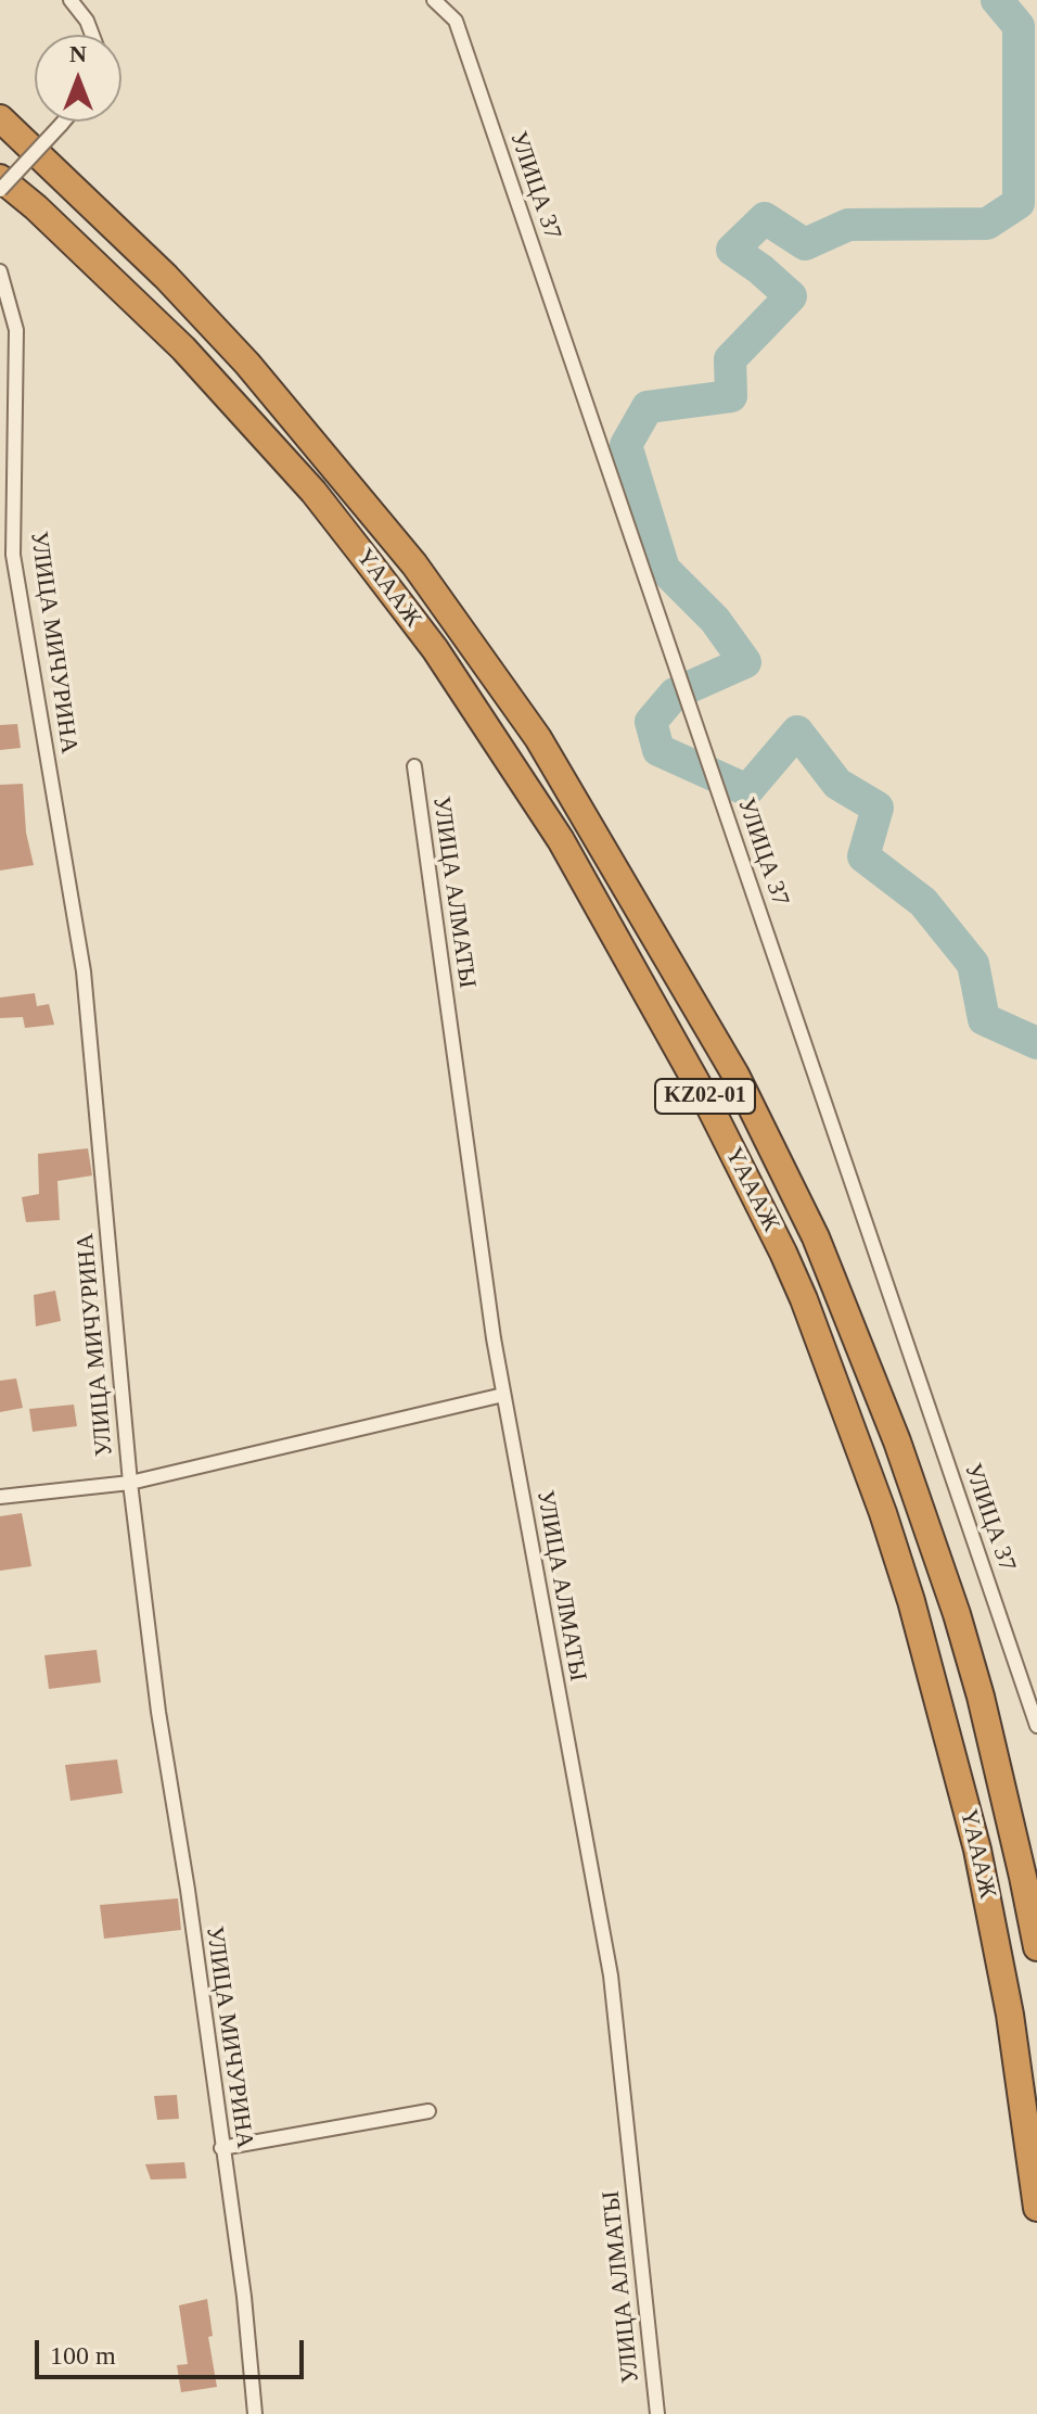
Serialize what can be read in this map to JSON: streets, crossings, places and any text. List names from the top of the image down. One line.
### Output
{"streets":{"highway":["ҮАААЖ","KZ02-01"],"street":["УЛИЦА 37","УЛИЦА МИЧУРИНА","УЛИЦА АЛМАТЫ"]},"scale_bar":"100 m","north":"top"}
